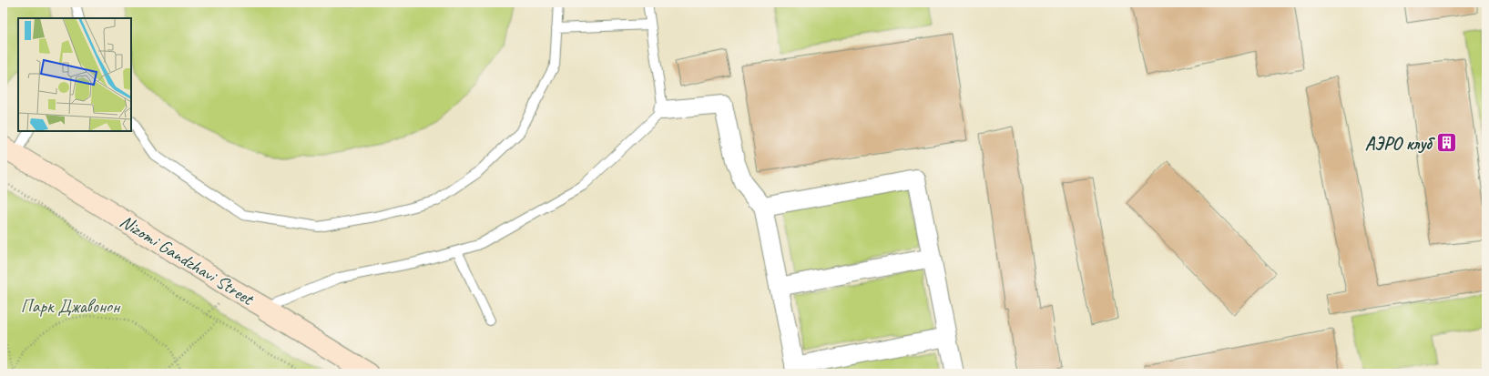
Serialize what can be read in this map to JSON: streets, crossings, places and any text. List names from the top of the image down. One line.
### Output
{"streets":{"street":["Nizomi Gandzhavi Street"]},"parks":["Парк Джавонон"],"places":{"building":["АЭРО клуб"]}}
